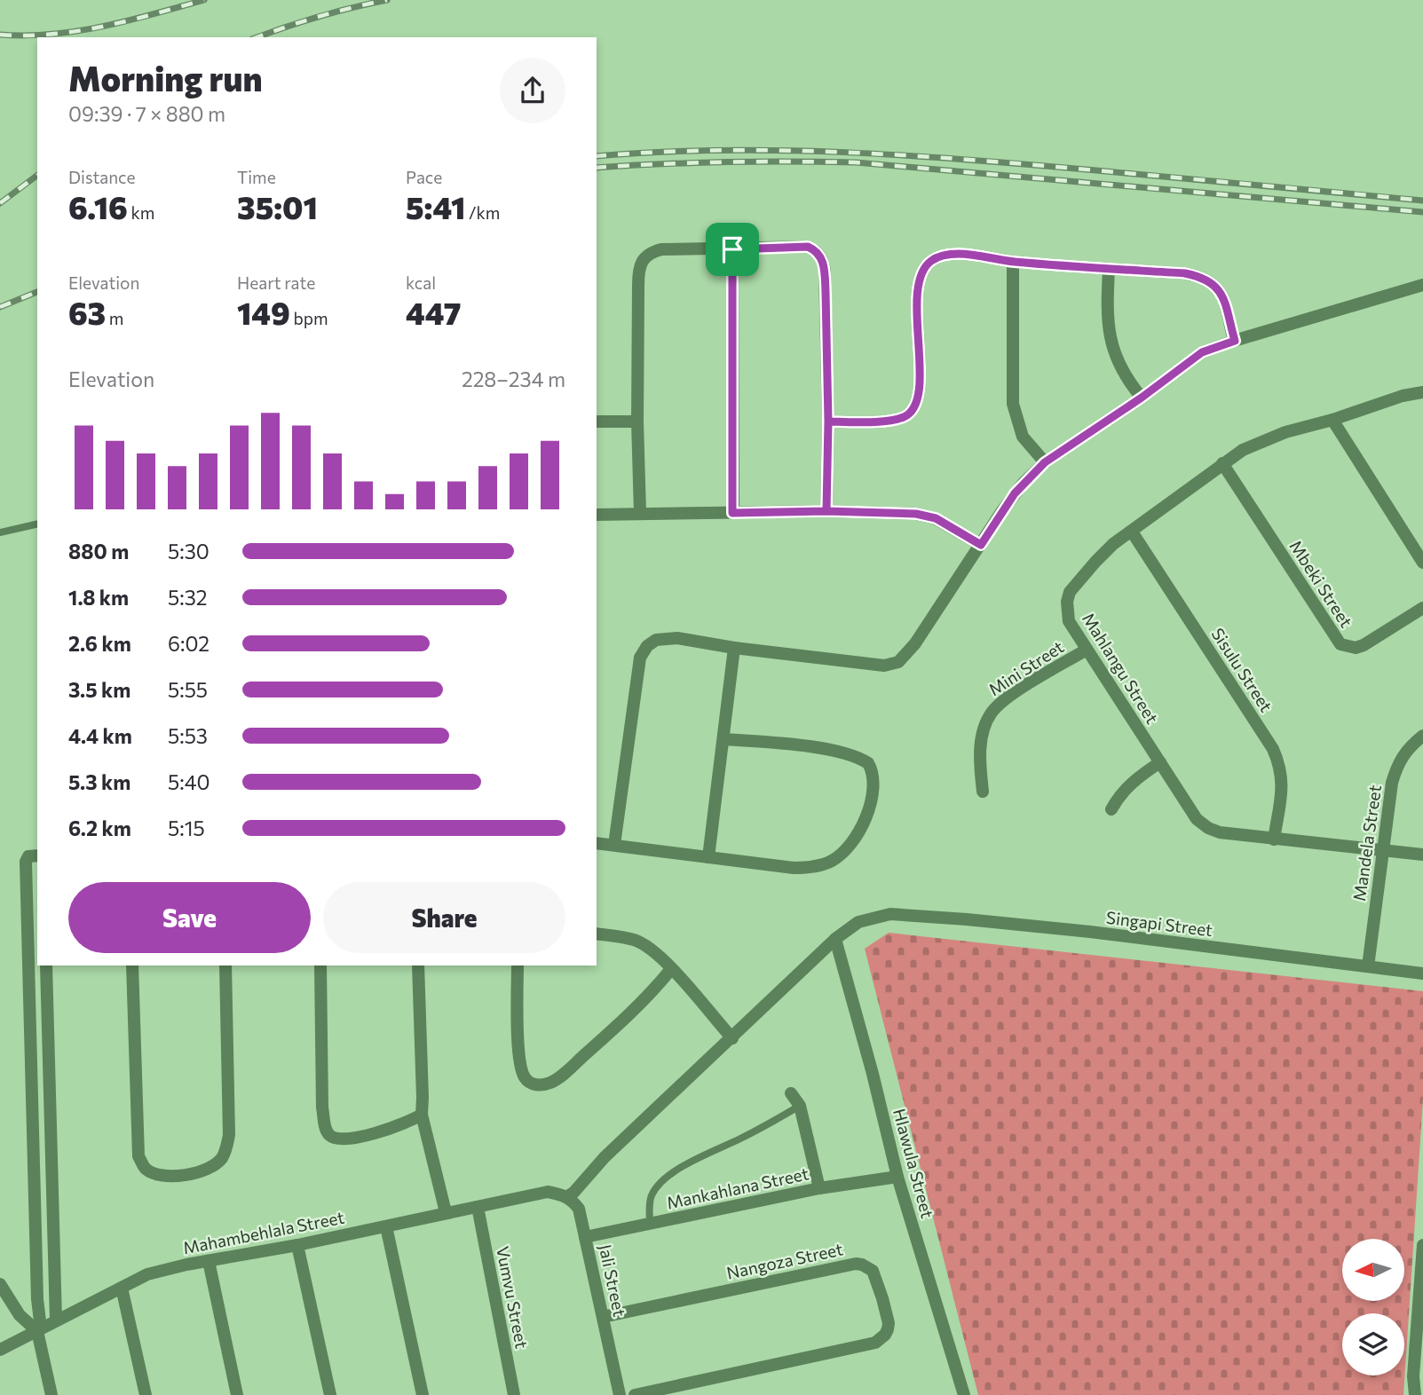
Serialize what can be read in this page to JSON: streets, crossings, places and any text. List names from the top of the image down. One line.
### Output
{"streets":{"street":["Mbeki Street","Mini Street","Mahlangu Street","Sisulu Street","Mandela Street","Singapi Street","Hlawula Street","Mankahlana Street","Mahambehlala Street","Nangoza Street","Jali Street","Vumvu Street"]},"crossings":[["Mbeki Street","Mahlangu Street"],["Mini Street","Mahlangu Street"],["Mahlangu Street","Sisulu Street"],["Mahlangu Street","Mandela Street"],["Mandela Street","Singapi Street"],["Singapi Street","Hlawula Street"],["Singapi Street","Mahambehlala Street"],["Singapi Street","Jali Street"],["Hlawula Street","Mankahlana Street"],["Mankahlana Street","Jali Street"],["Mahambehlala Street","Jali Street"],["Mahambehlala Street","Vumvu Street"],["Nangoza Street","Jali Street"]],"north":"left","page":{"heading":["Morning run","09:39 · 7 × 880 m"],"stats":[["Distance","6.16 km"],["Time","35:01"],["Pace","5:41 /km"],["Elevation","63 m"],["Heart rate","149 bpm"],["kcal","447"]],"chart":["Elevation","228–234 m"],"list":[{"name":"880 m","note":"5:30"},{"name":"1.8 km","note":"5:32"},{"name":"2.6 km","note":"6:02"},{"name":"3.5 km","note":"5:55"},{"name":"4.4 km","note":"5:53"},{"name":"5.3 km","note":"5:40"},{"name":"6.2 km","note":"5:15"}],"buttons":["Save","Share"]}}
